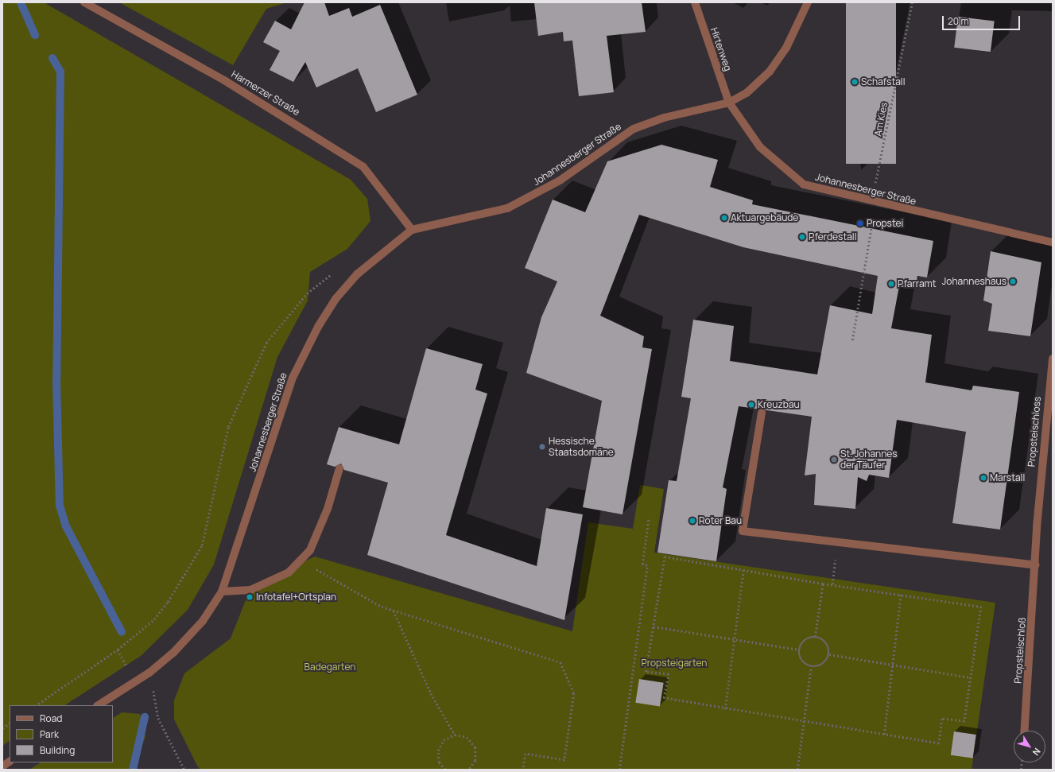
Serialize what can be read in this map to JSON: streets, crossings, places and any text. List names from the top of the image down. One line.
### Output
{"streets":{"street":["Hirtenweg","Harmerzer Straße","Johannesberger Straße","Propsteischloss","Propsteischloß"],"path":["Am Kies"]},"crossings":[["Hirtenweg","Johannesberger Straße"],["Harmerzer Straße","Johannesberger Straße"],["Am Kies","Johannesberger Straße"],["Propsteischloss","Propsteischloß"]],"parks":["Propsteigarten","Badegarten"],"places":["Schafstall","Aktuargebäude","Propstei","Pferdestall","Johanneshaus","Pfarramt","Kreuzbau","Hessische Staatsdomäne","St. Johannes der Täufer","Marstall","Roter Bau","Infotafel+Ortsplan"],"legend":["Road","Park","Building"],"scale_bar":"20 m","north":"bottom right"}
